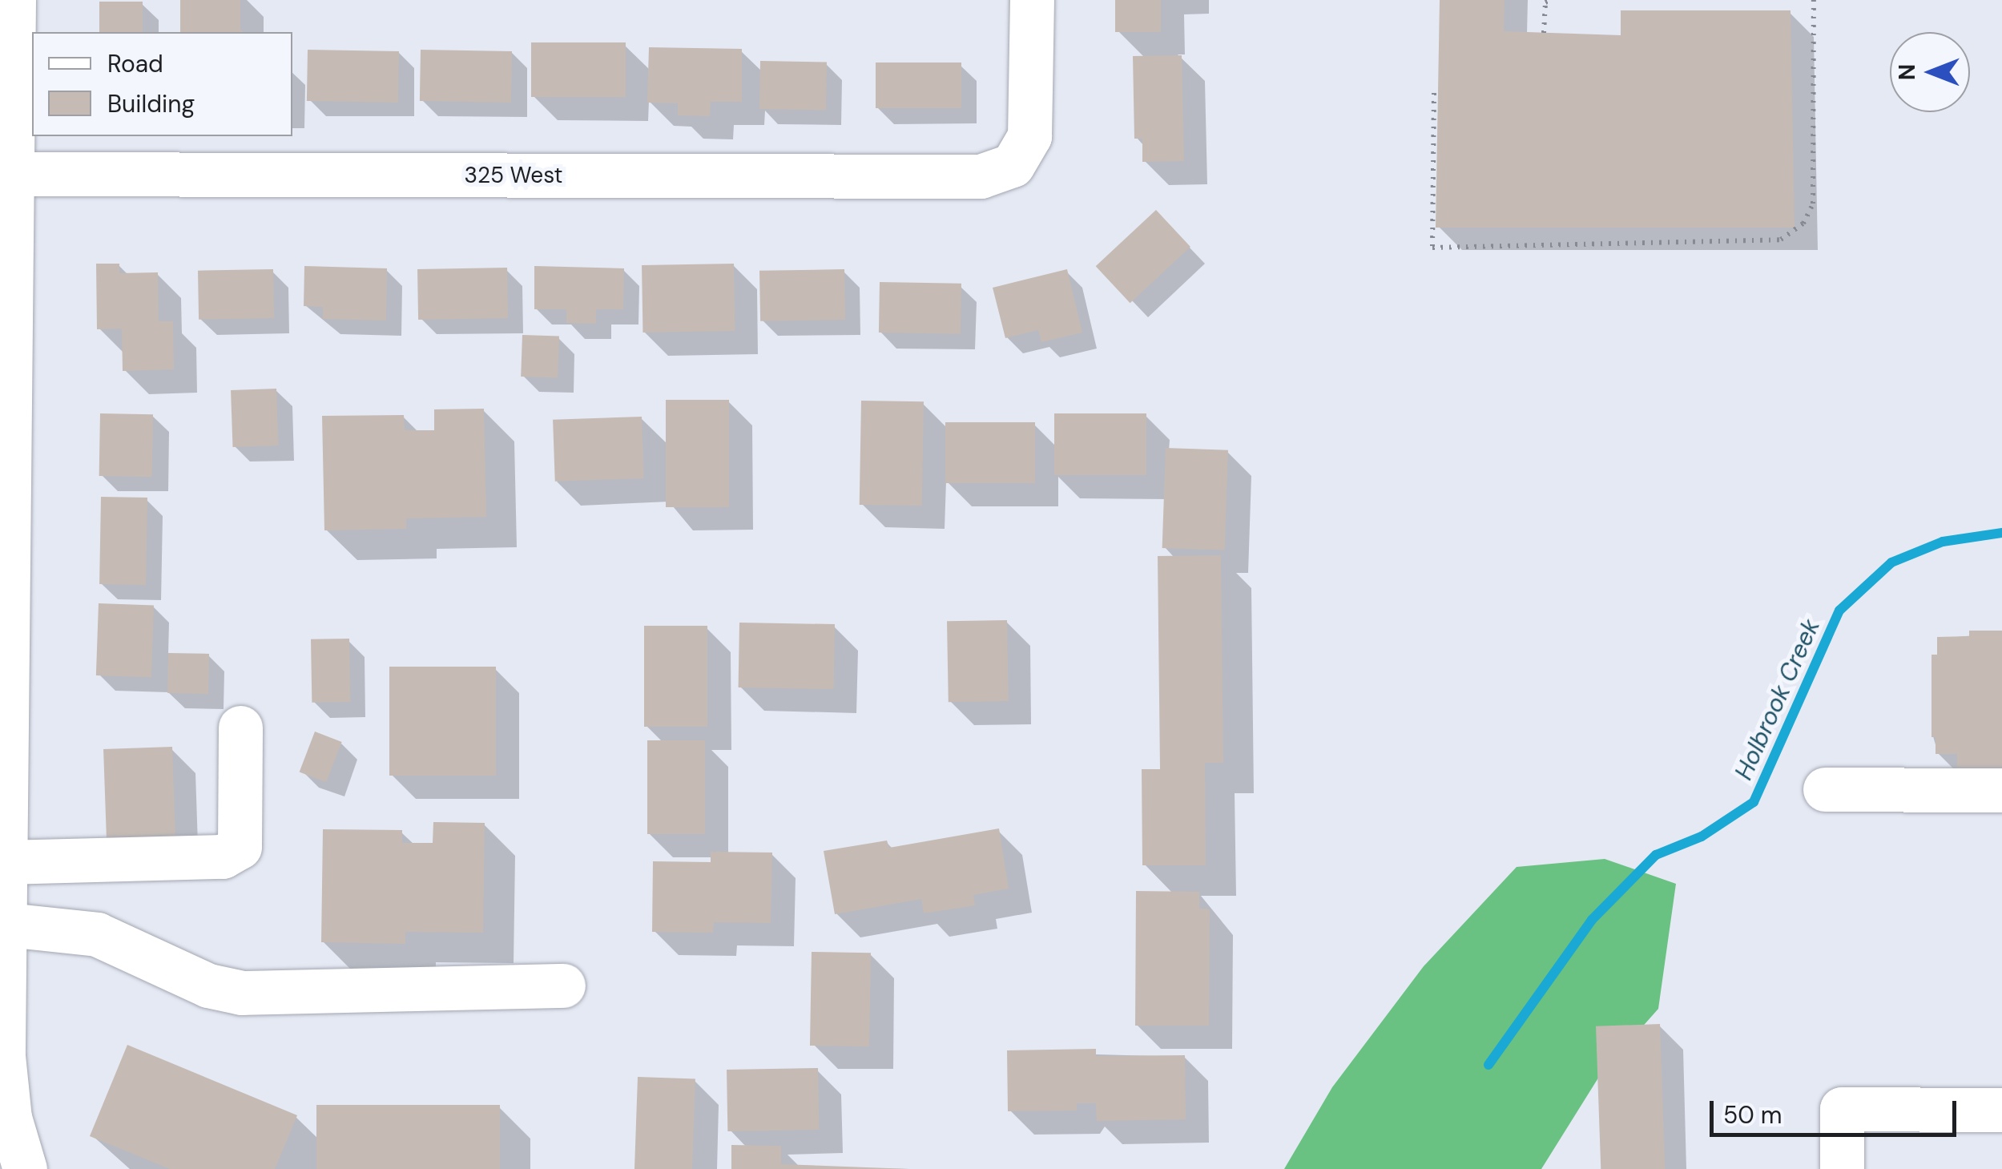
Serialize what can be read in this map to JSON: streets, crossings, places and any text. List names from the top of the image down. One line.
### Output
{"streets":{"street":["325 West"]},"water":["Holbrook Creek"],"legend":["Road","Building"],"scale_bar":"50 m","north":"left"}
